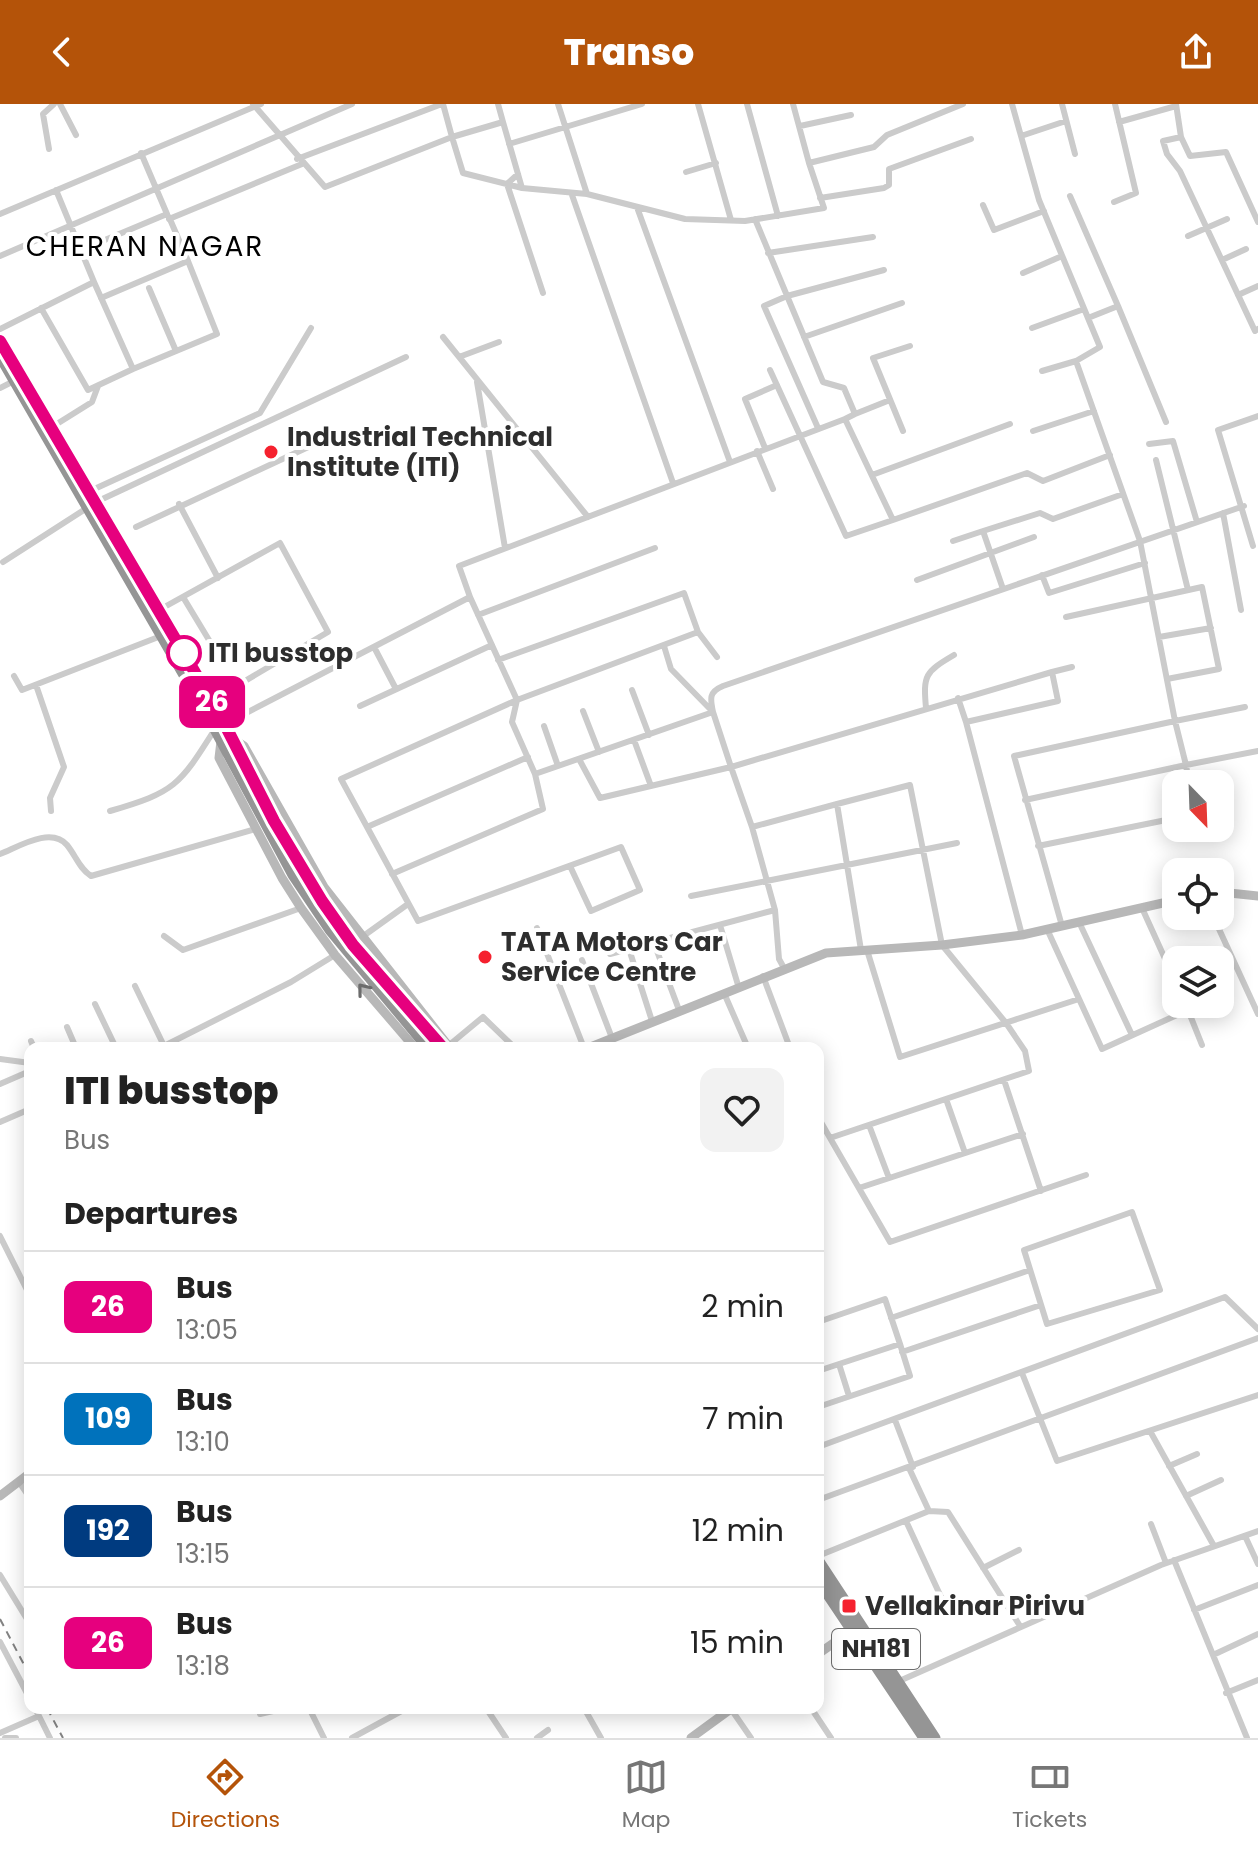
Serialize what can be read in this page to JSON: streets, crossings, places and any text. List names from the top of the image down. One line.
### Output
{"streets":{"highway":["NH181"]},"districts":["CHERAN NAGAR"],"places":{"other":["Industrial Technical Institute (ITI)","ITI busstop","TATA Motors Car Service Centre"],"transit":["Vellakinar Pirivu"]},"lines":["bus line 26"],"north":"bottom right","page":{"header":"Transo","on_map":"26","heading":[["ITI busstop","Bus"],"Departures"],"list":[{"mark":"26","name":"Bus","note":"13:05","value":"2 min"},{"mark":"109","name":"Bus","note":"13:10","value":"7 min"},{"mark":"192","name":"Bus","note":"13:15","value":"12 min"},{"mark":"26","name":"Bus","note":"13:18","value":"15 min"}],"tabs":["Directions","Map","Tickets"]}}
